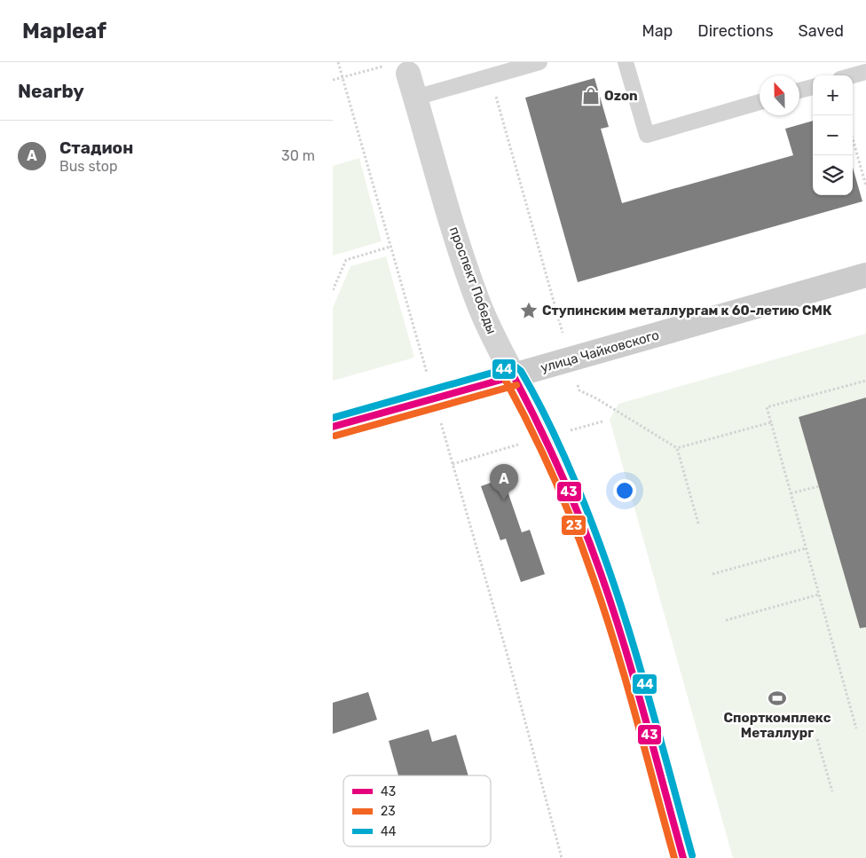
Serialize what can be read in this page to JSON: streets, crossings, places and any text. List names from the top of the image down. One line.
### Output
{"streets":{"main road":["проспект Победы","улица Чайковского"]},"crossings":[["проспект Победы","улица Чайковского"]],"places":{"shop":["Ozon"],"place":["Ступинским металлургам к 60-летию СМК"],"sports":["Спорткомплекс Металлург"]},"lines":["transit line 44","transit line 43","transit line 23"],"legend":["43","23","44"],"north":"top","page":{"header":"Mapleaf","nav":["Map","Directions","Saved"],"heading":"Nearby","map_buttons":["+","−"],"list":[{"mark":"A","name":"Стадион","note":"Bus stop","value":"30 m"}],"pins":"A"}}
